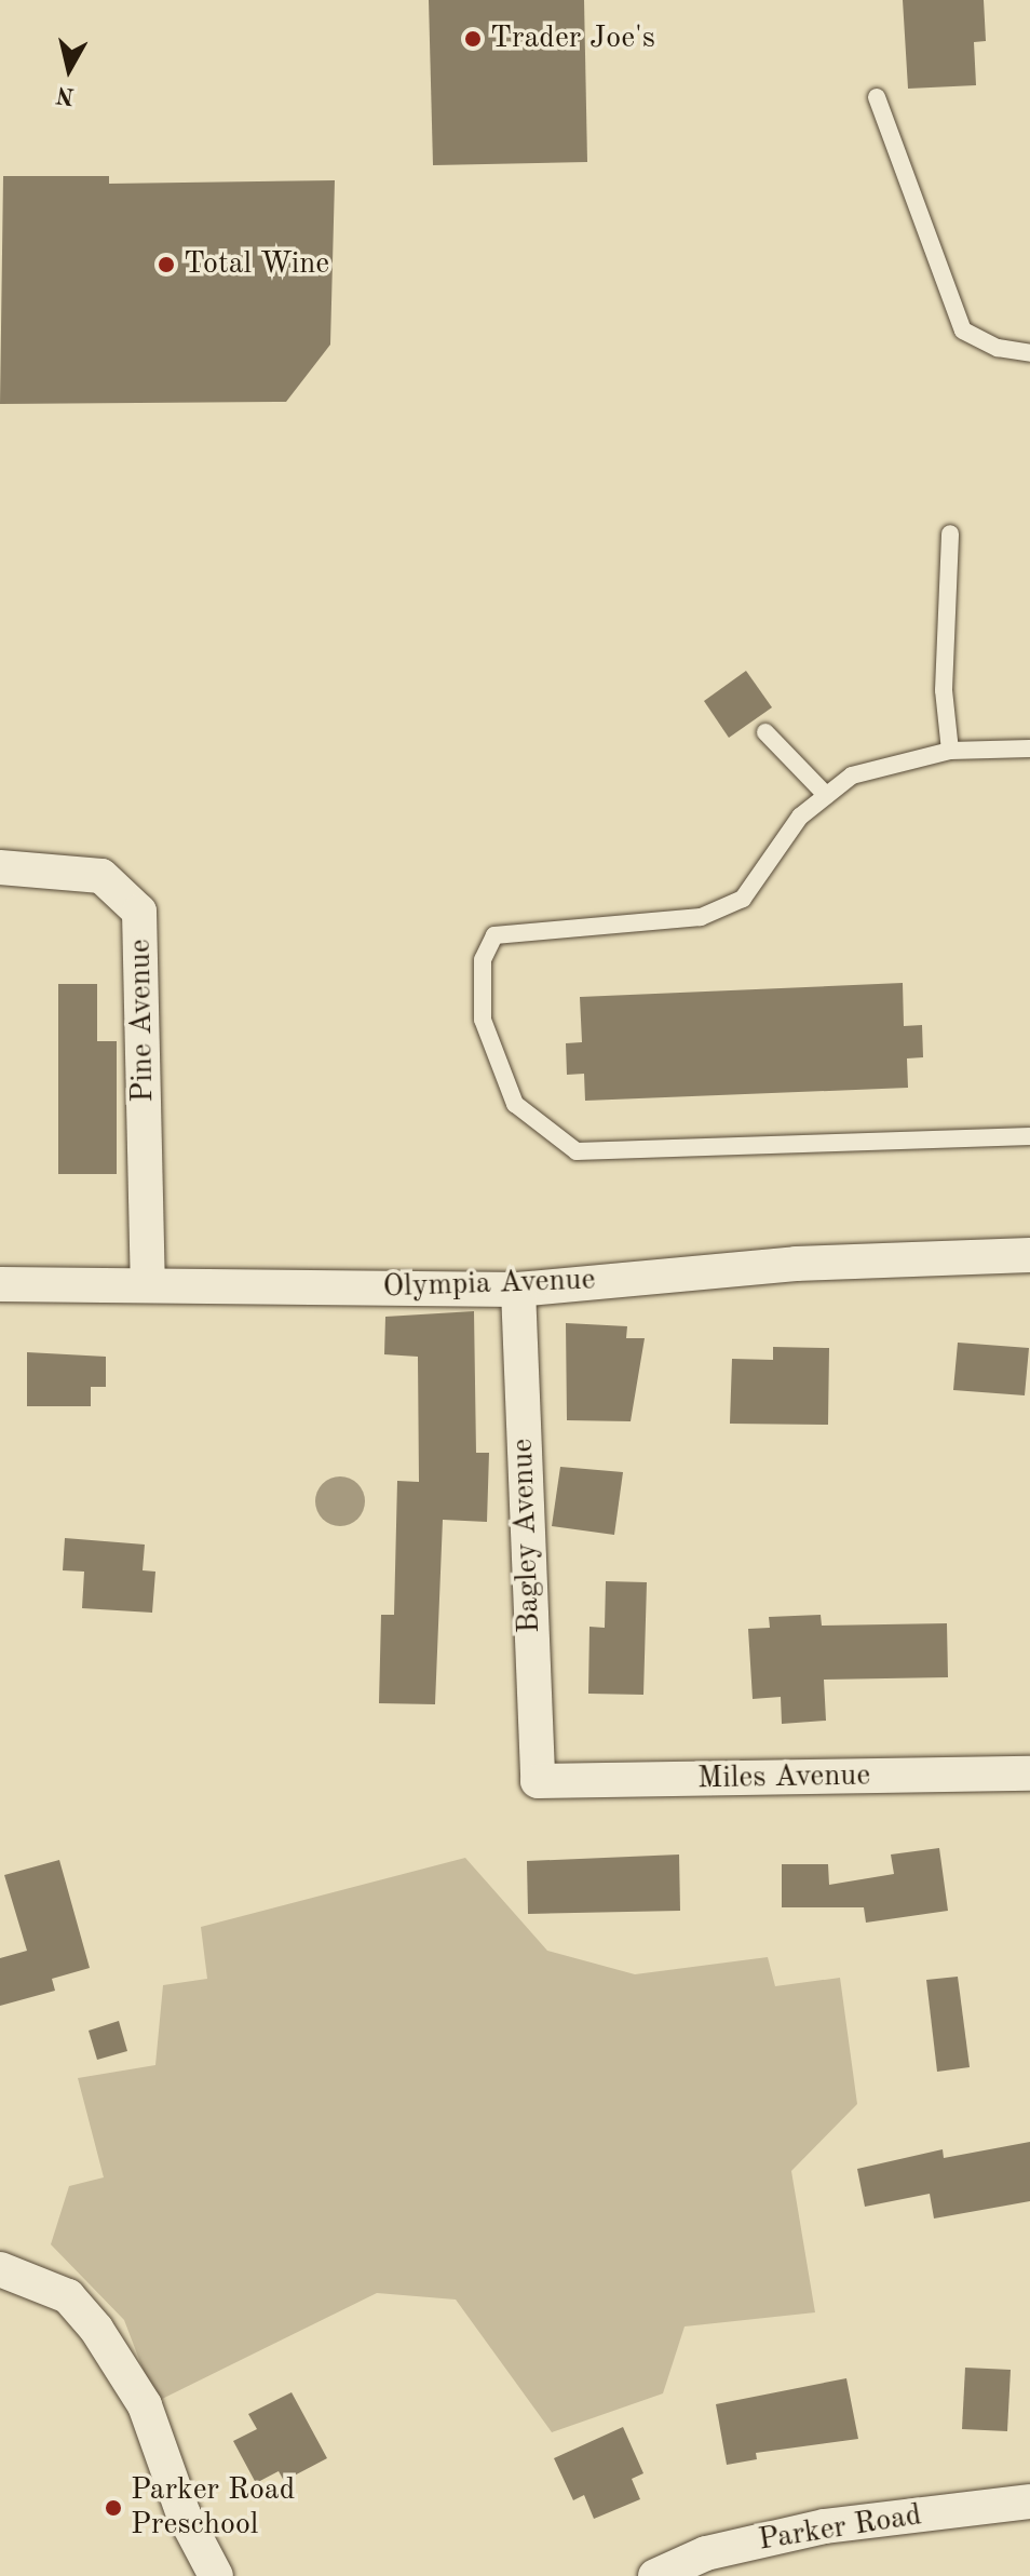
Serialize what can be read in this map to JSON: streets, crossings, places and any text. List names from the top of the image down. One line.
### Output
{"streets":{"street":["Pine Avenue","Olympia Avenue","Bagley Avenue","Miles Avenue","Parker Road"]},"crossings":[["Pine Avenue","Olympia Avenue"],["Olympia Avenue","Bagley Avenue"],["Bagley Avenue","Miles Avenue"]],"places":["Trader Joe's","Total Wine","Parker Road Preschool"],"north":"bottom"}
